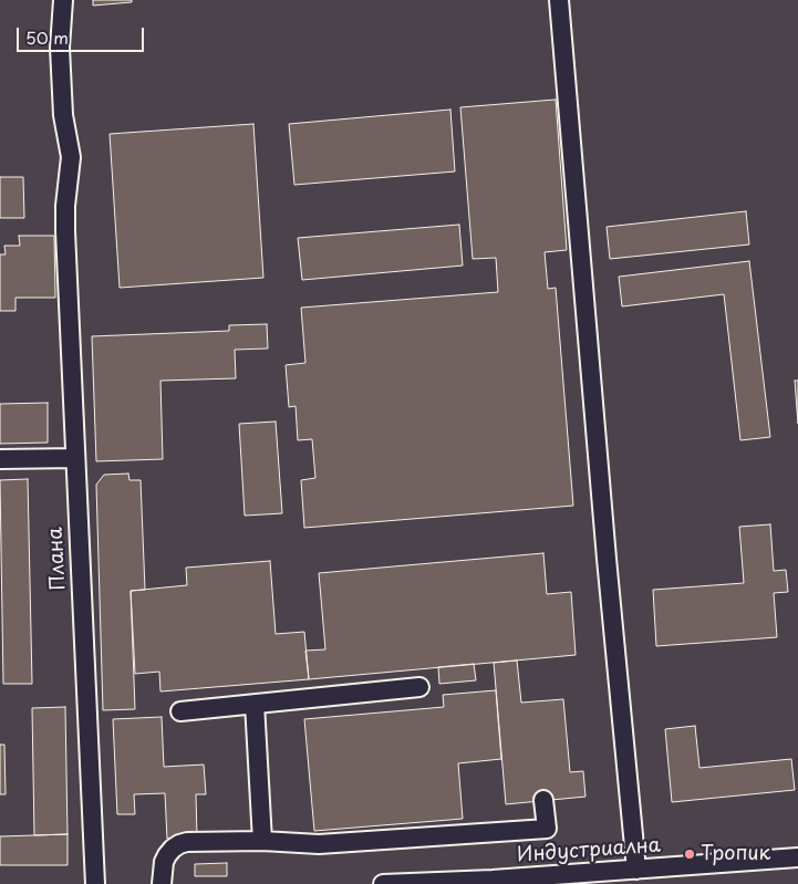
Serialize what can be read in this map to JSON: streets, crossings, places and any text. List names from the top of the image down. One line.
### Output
{"streets":{"street":["Плана","Индустриална"]},"places":["Тропик"],"scale_bar":"50 m"}
